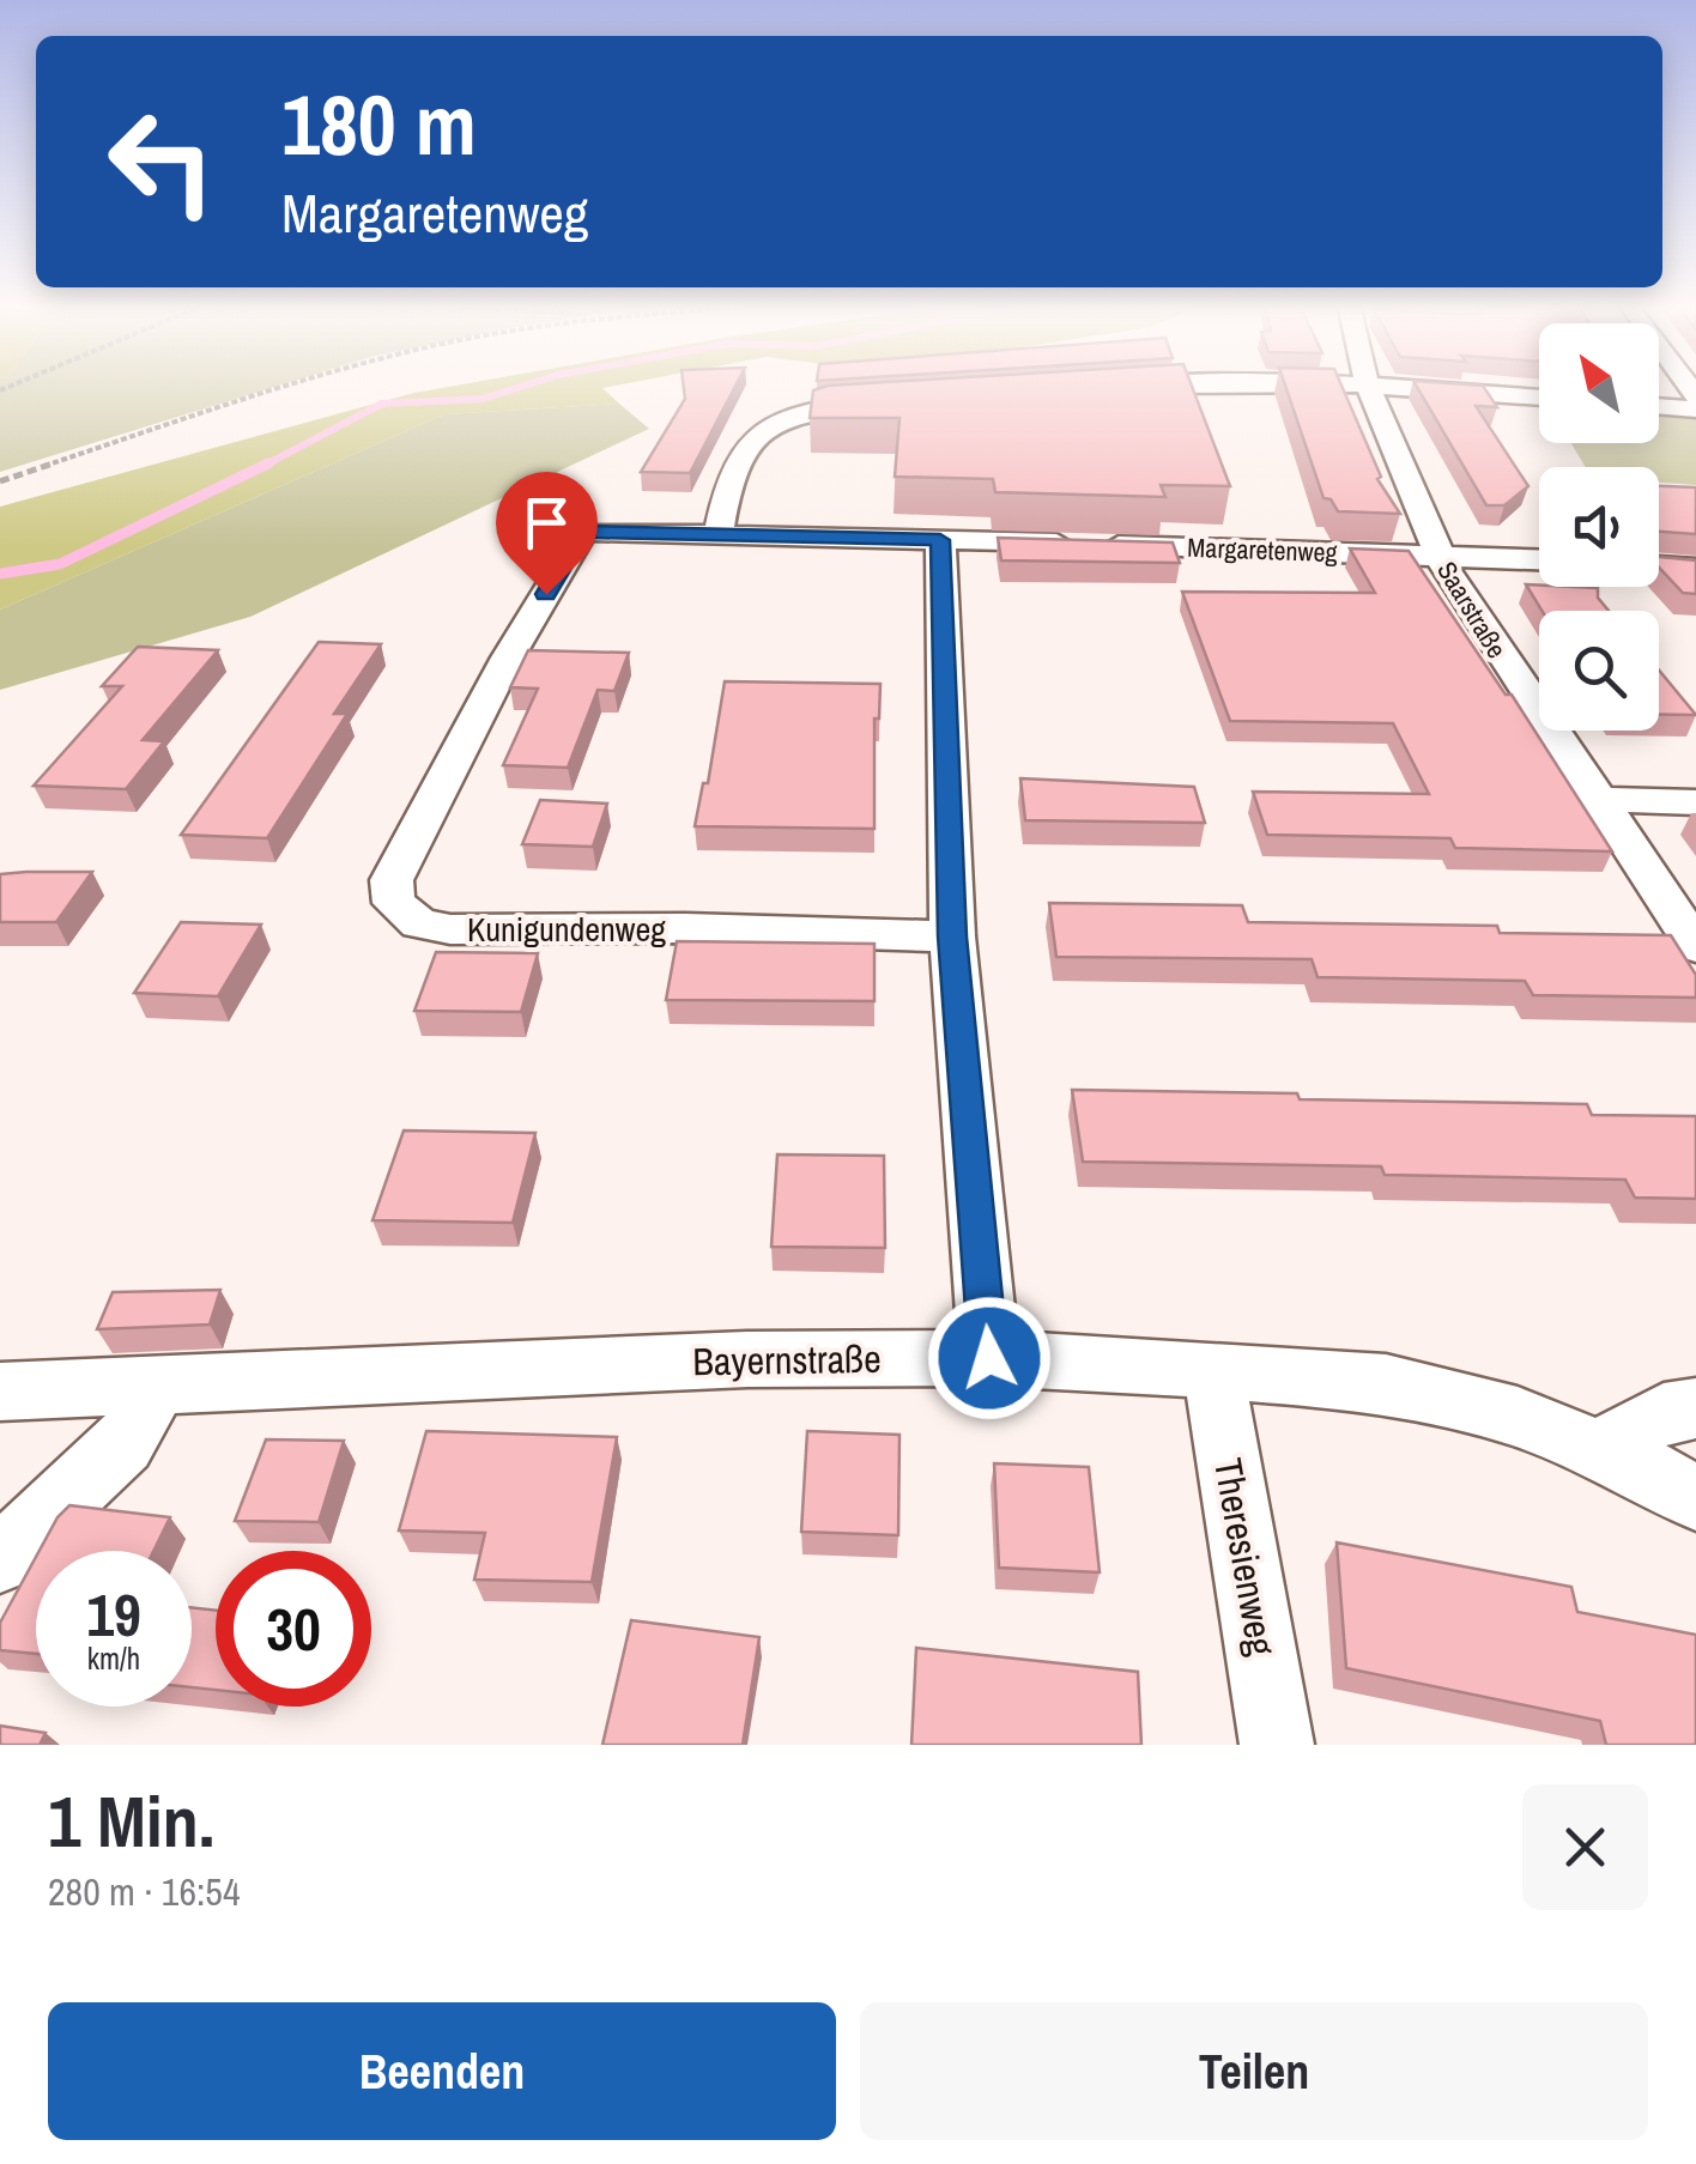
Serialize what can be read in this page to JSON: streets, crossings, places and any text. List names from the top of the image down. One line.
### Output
{"streets":{"street":["Margaretenweg","Saarstraße","Kunigundenweg","Bayernstraße","Theresienweg"]},"crossings":[["Margaretenweg","Saarstraße"],["Margaretenweg","Kunigundenweg"],["Bayernstraße","Theresienweg"]],"north":"top left","page":{"turn":["180 m","Margaretenweg"],"speed":"19 km/h","limit":"30","heading":["1 Min.","280 m · 16:54"],"buttons":["Beenden","Teilen"]}}
